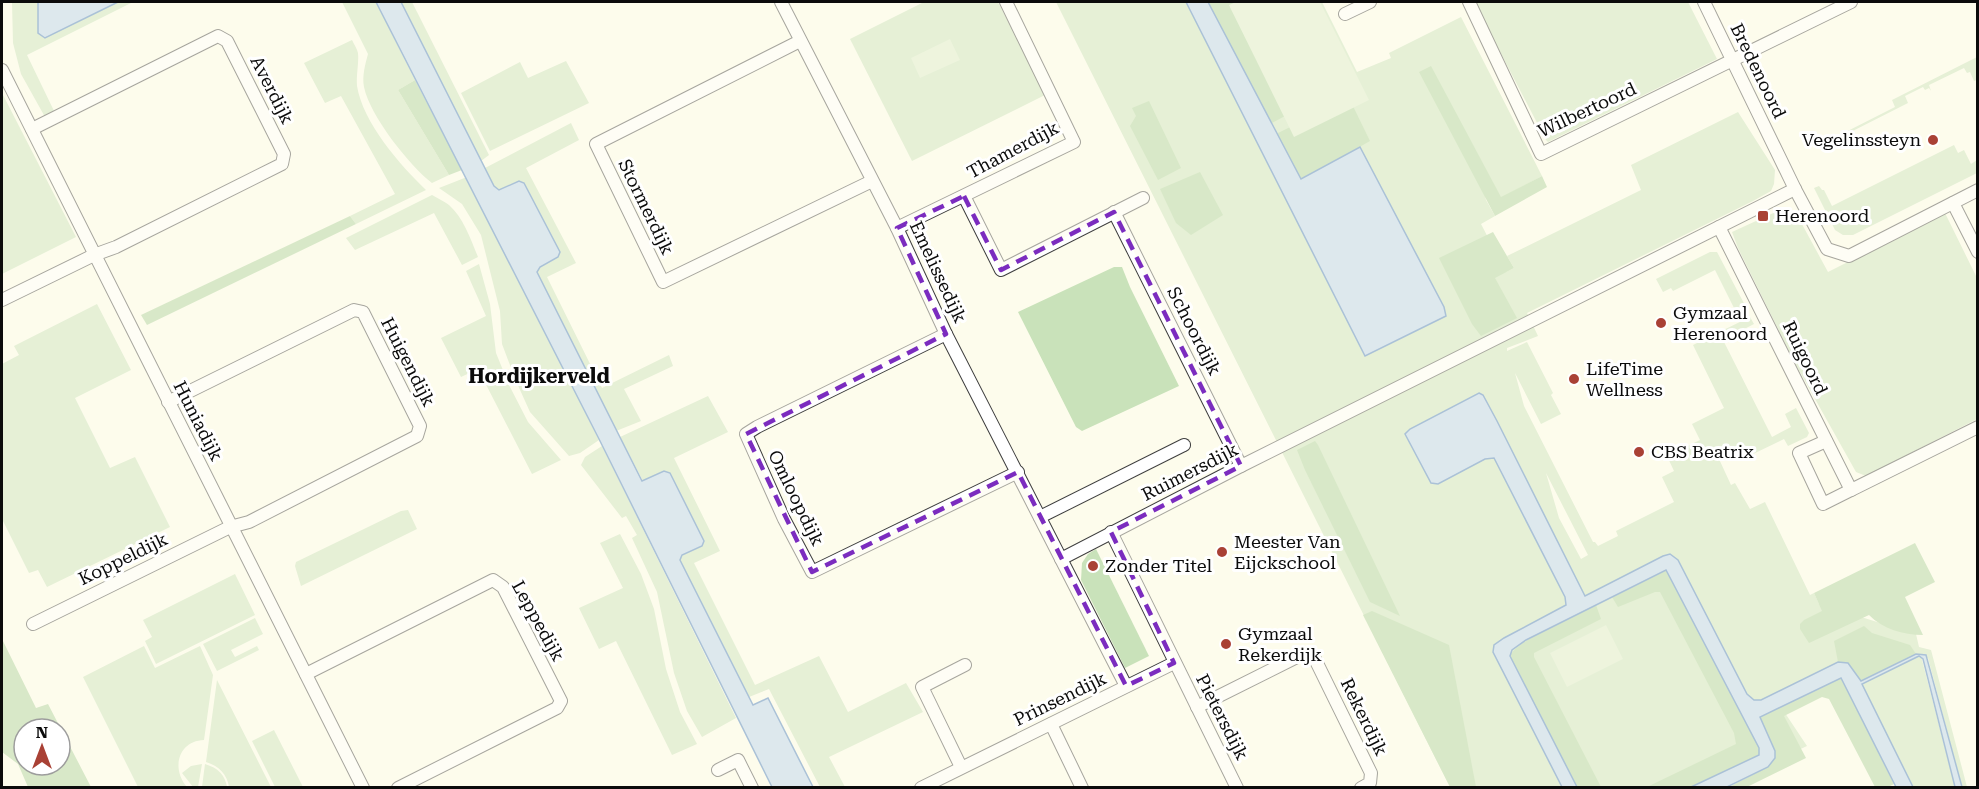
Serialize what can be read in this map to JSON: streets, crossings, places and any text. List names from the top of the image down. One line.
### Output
{"streets":{"street":["Bredenoord","Averdijk","Wilbertoord","Thamerdijk","Stormerdijk","Emelissedijk","Schoordijk","Ruigoord","Huigendijk","Huniadijk","Ruimersdijk","Omloopdijk","Koppeldijk","Leppedijk","Prinsendijk","Pietersdijk","Rekerdijk"]},"crossings":[["Bredenoord","Wilbertoord"],["Averdijk","Huniadijk"],["Thamerdijk","Emelissedijk"],["Stormerdijk","Emelissedijk"],["Emelissedijk","Ruimersdijk"],["Emelissedijk","Omloopdijk"],["Schoordijk","Ruimersdijk"],["Ruigoord","Ruimersdijk"],["Huigendijk","Huniadijk"],["Huigendijk","Koppeldijk"],["Huniadijk","Koppeldijk"],["Huniadijk","Leppedijk"],["Prinsendijk","Pietersdijk"],["Pietersdijk","Rekerdijk"]],"districts":["Hordijkerveld"],"places":{"other":["Vegelinssteyn","Gymzaal Herenoord","LifeTime Wellness","CBS Beatrix","Meester Van Eijckschool","Zonder Titel","Gymzaal Rekerdijk"],"transit":["Herenoord"]},"north":"top"}
